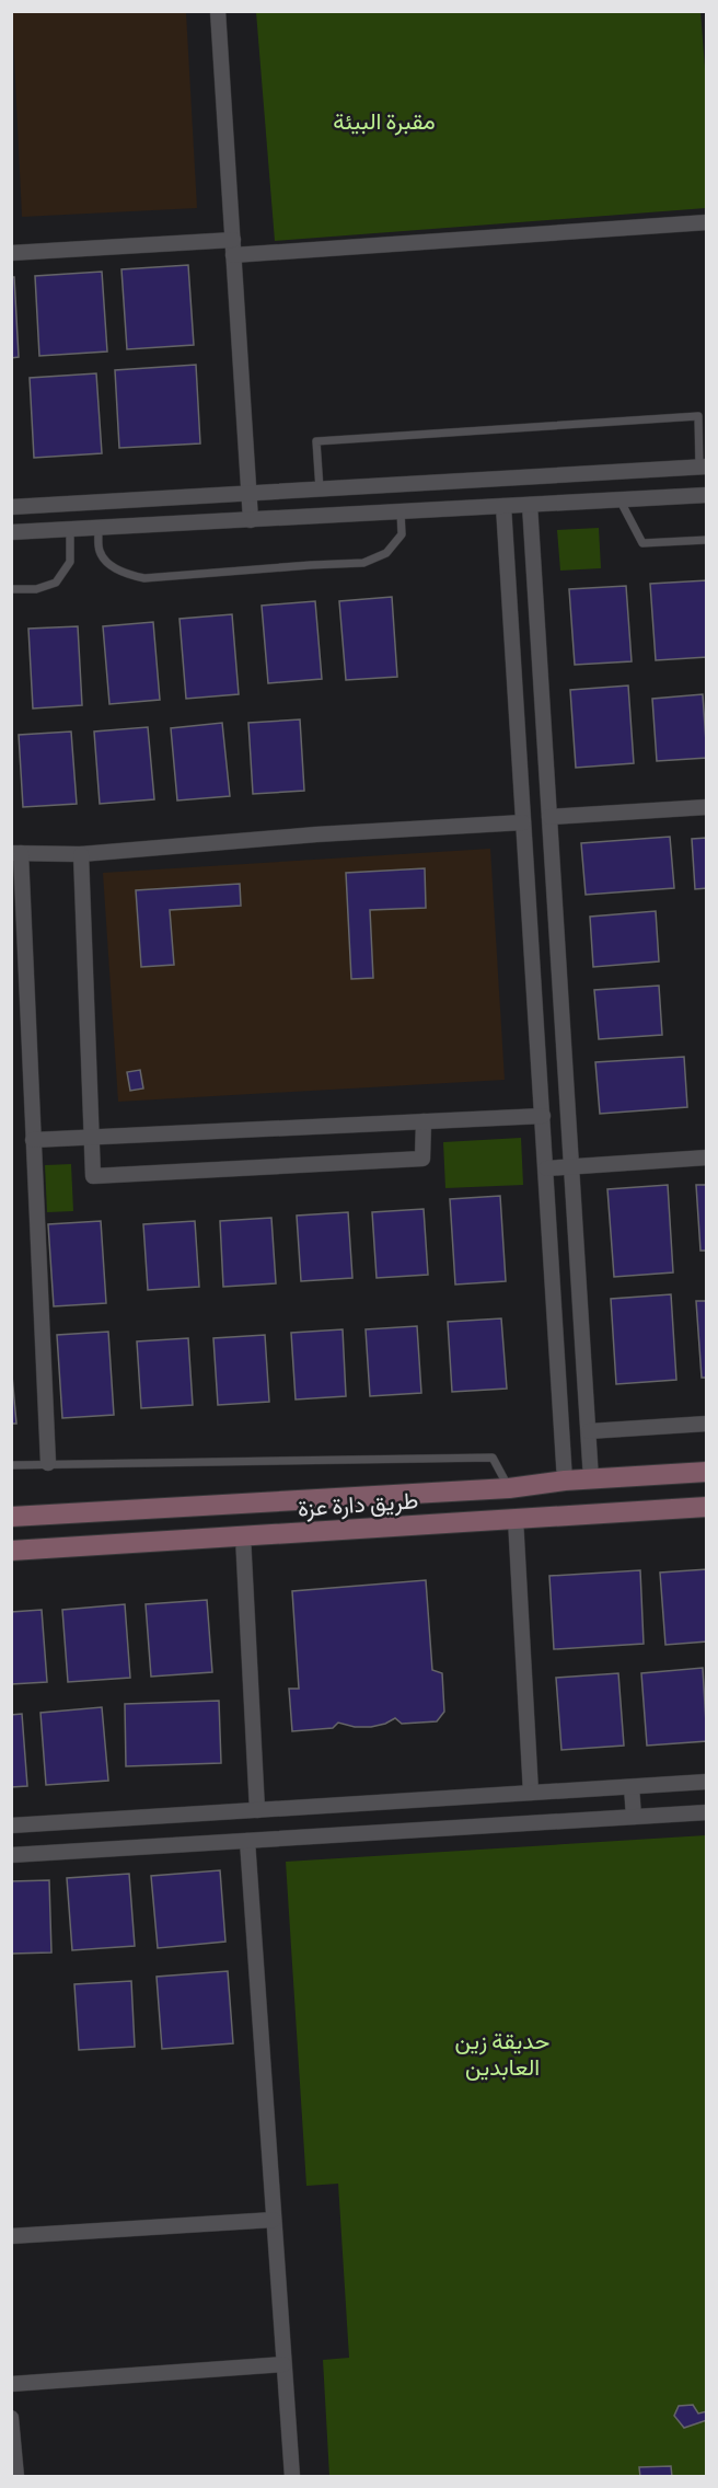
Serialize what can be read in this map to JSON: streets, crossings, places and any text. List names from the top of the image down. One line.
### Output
{"streets":{"main road":["طريق دارة عزة"]},"parks":["مقبرة البيئة","حديقة زين العابدين"]}
